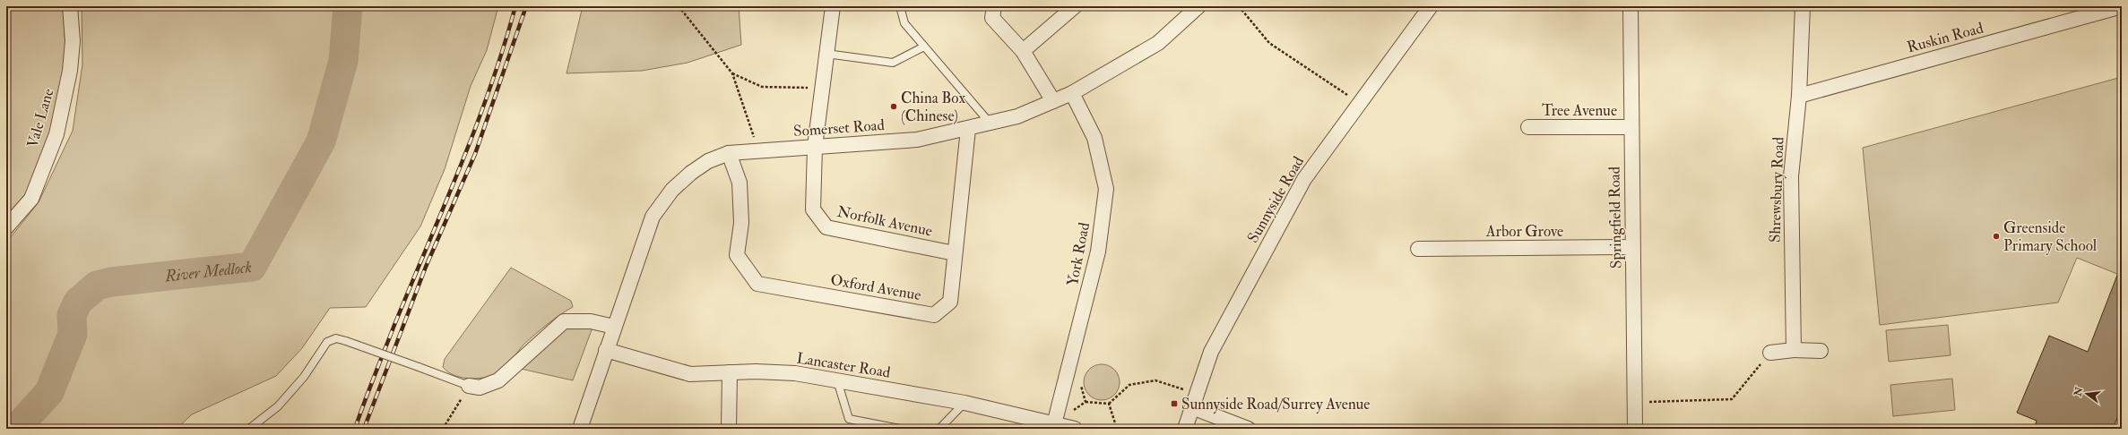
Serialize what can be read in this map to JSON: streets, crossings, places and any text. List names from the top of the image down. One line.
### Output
{"streets":{"street":["Ruskin Road","Tree Avenue","Vale Lane","Somerset Road","Shrewsbury Road","Sunnyside Road","Springfield Road","Norfolk Avenue","Arbor Grove","York Road","Oxford Avenue","Lancaster Road"]},"crossings":[["Ruskin Road","Shrewsbury Road"],["Tree Avenue","Springfield Road"],["Somerset Road","Norfolk Avenue"],["Somerset Road","York Road"],["Somerset Road","Oxford Avenue"],["Somerset Road","Lancaster Road"],["Springfield Road","Arbor Grove"],["Norfolk Avenue","Oxford Avenue"],["York Road","Lancaster Road"]],"water":["River Medlock"],"places":{"other":["China Box (Chinese)","Greenside Primary School"],"transit":["Sunnyside Road/Surrey Avenue"]},"north":"left"}
